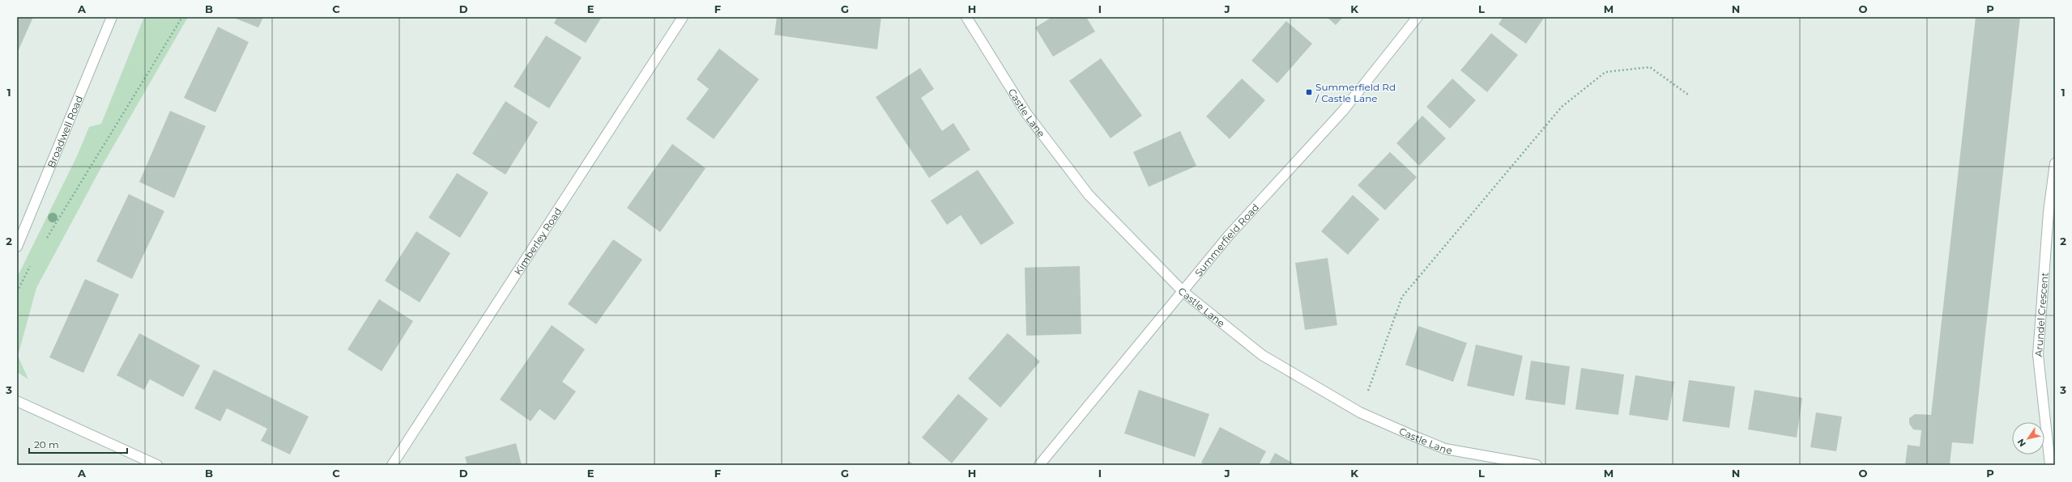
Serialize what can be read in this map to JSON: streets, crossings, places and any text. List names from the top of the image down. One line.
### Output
{"streets":{"street":["Castle Lane","Broadwell Road","Summerfield Road","Kimberley Road","Arundel Crescent"]},"crossings":[["Castle Lane","Summerfield Road"]],"places":{"transit":["Summerfield Rd / Castle Lane"]},"scale_bar":"20 m","north":"bottom left","grid":{"columns":["A","B","C","D","E","F","G","H","I","J","K","L","M","N","O","P"],"rows":["1","2","3"]}}
